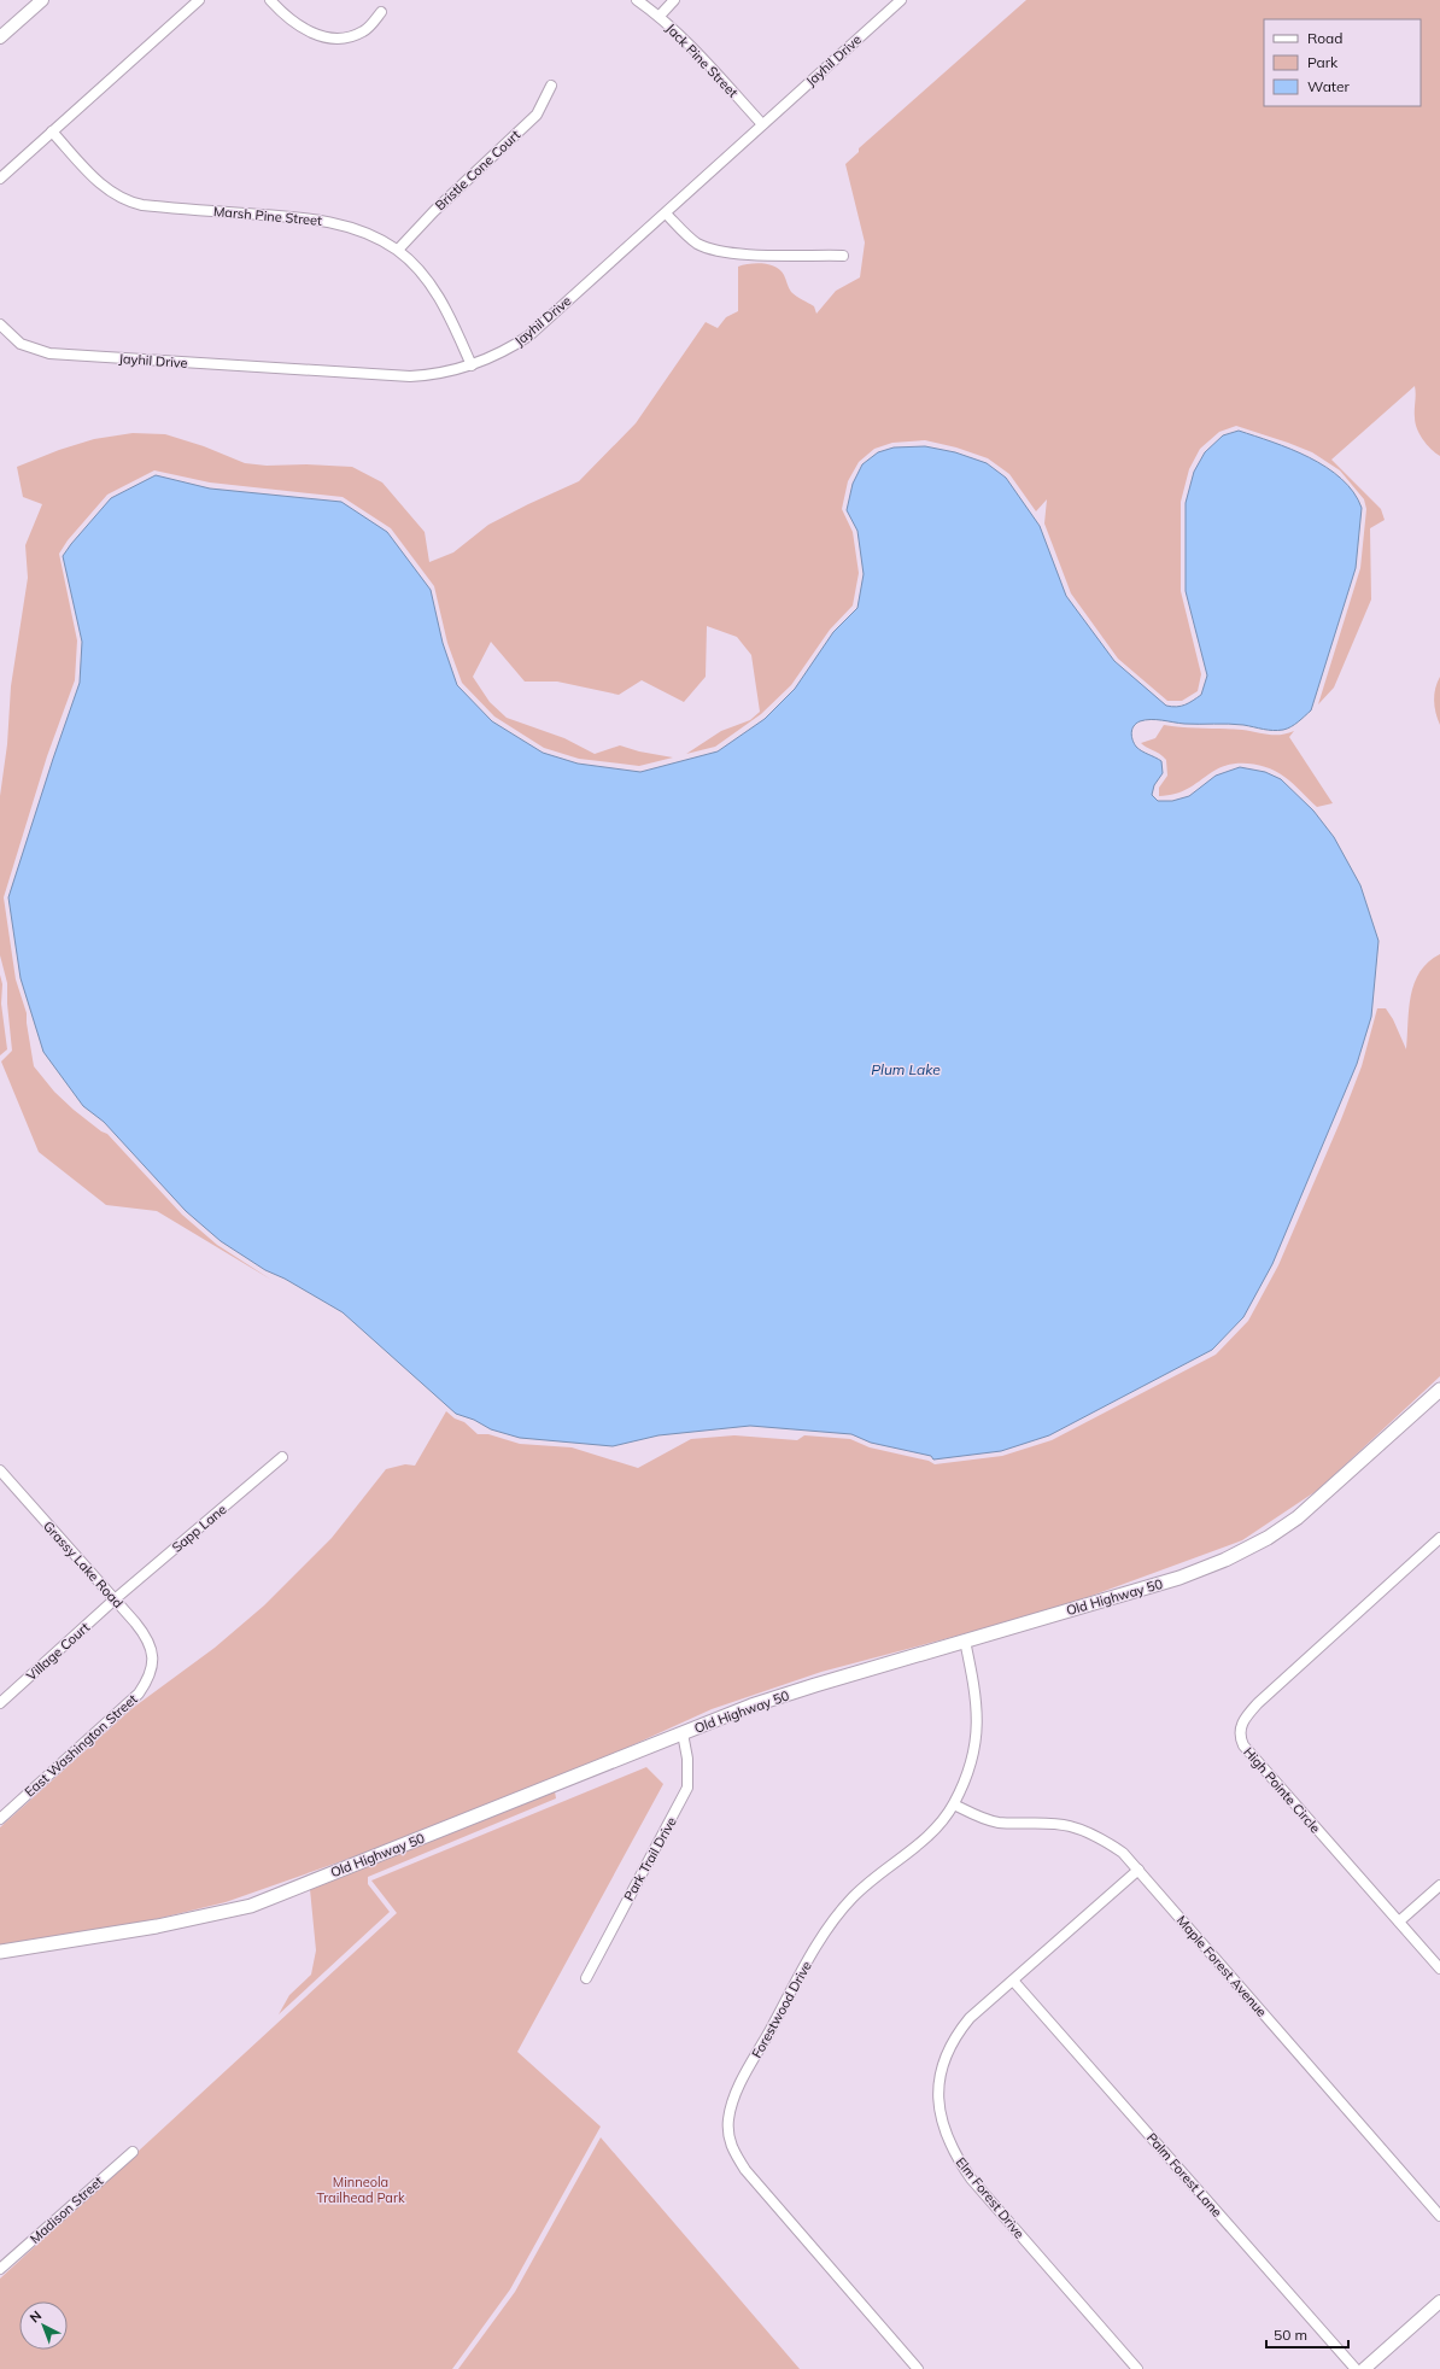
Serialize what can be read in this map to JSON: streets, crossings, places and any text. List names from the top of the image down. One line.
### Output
{"streets":{"main road":["Old Highway 50"],"street":["Jack Pine Street","Jayhil Drive","Bristle Cone Court","Marsh Pine Street","Sapp Lane","Grassy Lake Road","Village Court","East Washington Street","High Pointe Circle","Park Trail Drive","Maple Forest Avenue","Forestwood Drive","Palm Forest Lane","Elm Forest Drive","Madison Street"]},"crossings":[["Jack Pine Street","Jayhil Drive"],["Jayhil Drive","Marsh Pine Street"],["Bristle Cone Court","Marsh Pine Street"],["Sapp Lane","Grassy Lake Road"],["Sapp Lane","Village Court"],["Grassy Lake Road","Village Court"],["Grassy Lake Road","East Washington Street"],["Old Highway 50","Park Trail Drive"],["Old Highway 50","Forestwood Drive"],["Maple Forest Avenue","Forestwood Drive"],["Maple Forest Avenue","Elm Forest Drive"],["Palm Forest Lane","Elm Forest Drive"]],"water":["Plum Lake"],"parks":["Minneola Trailhead Park"],"legend":["Road","Park","Water"],"scale_bar":"50 m","north":"top left"}
